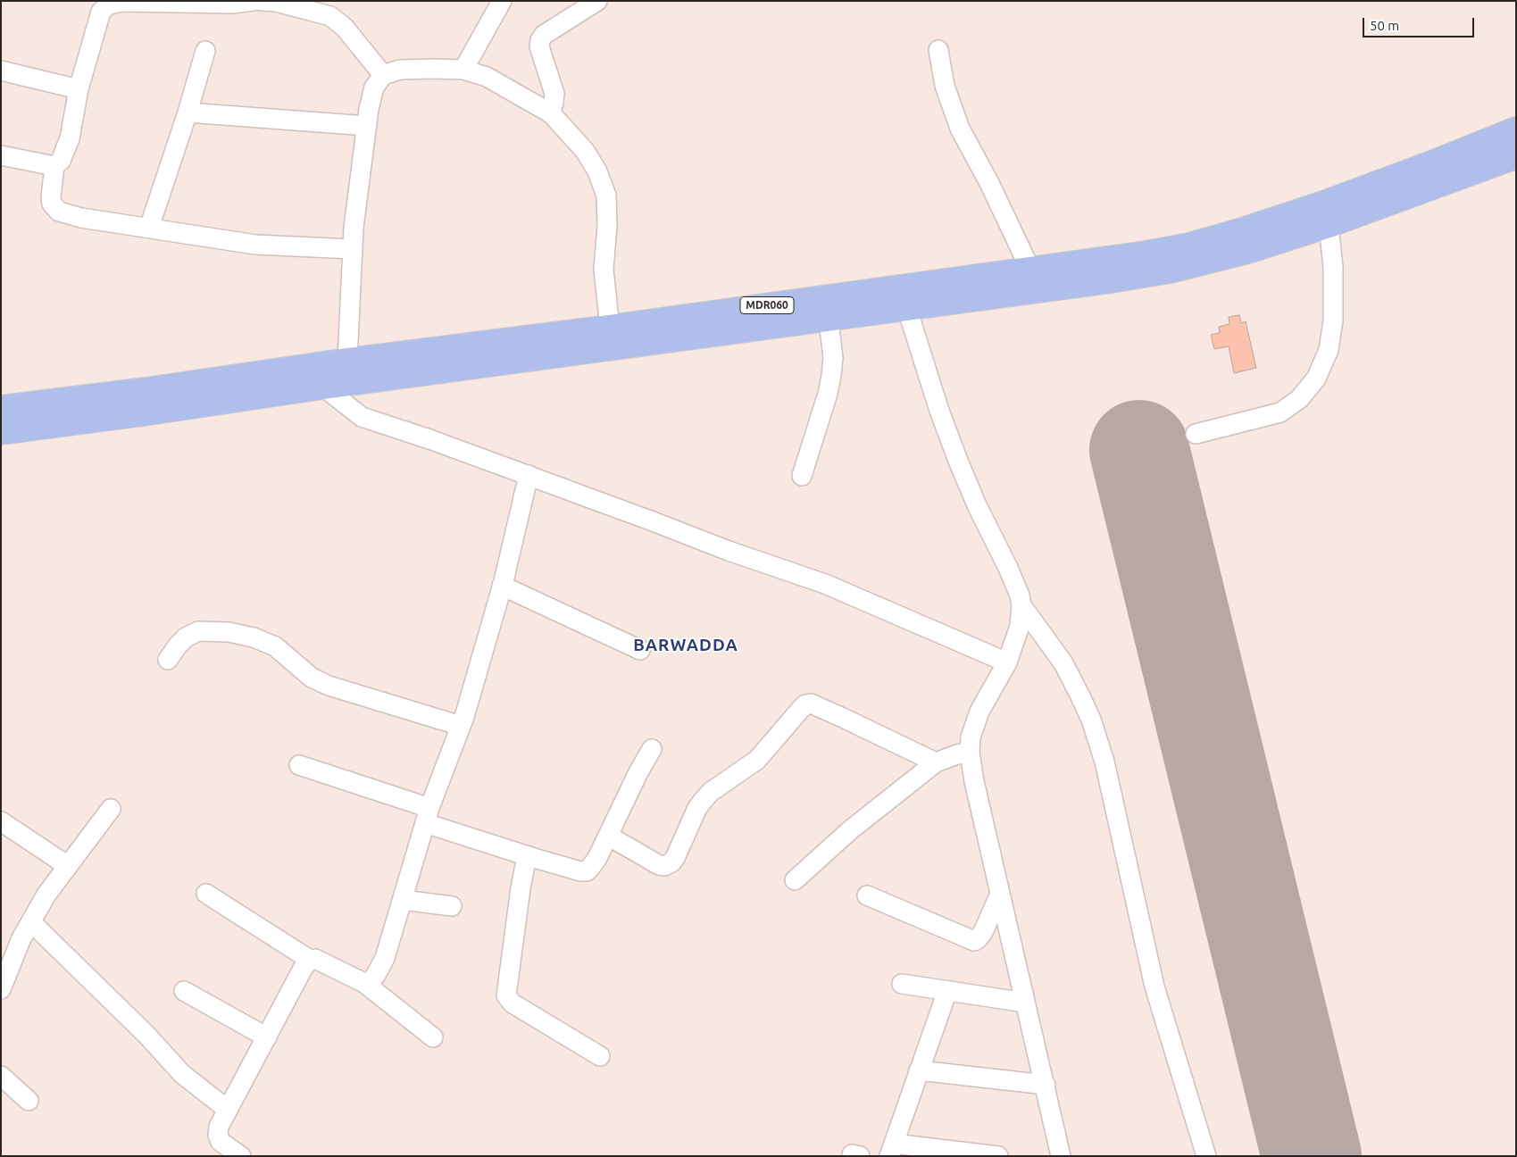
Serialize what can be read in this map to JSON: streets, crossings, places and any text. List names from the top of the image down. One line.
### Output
{"streets":{"main road":["MDR060"]},"districts":["BARWADDA"],"scale_bar":"50 m"}
